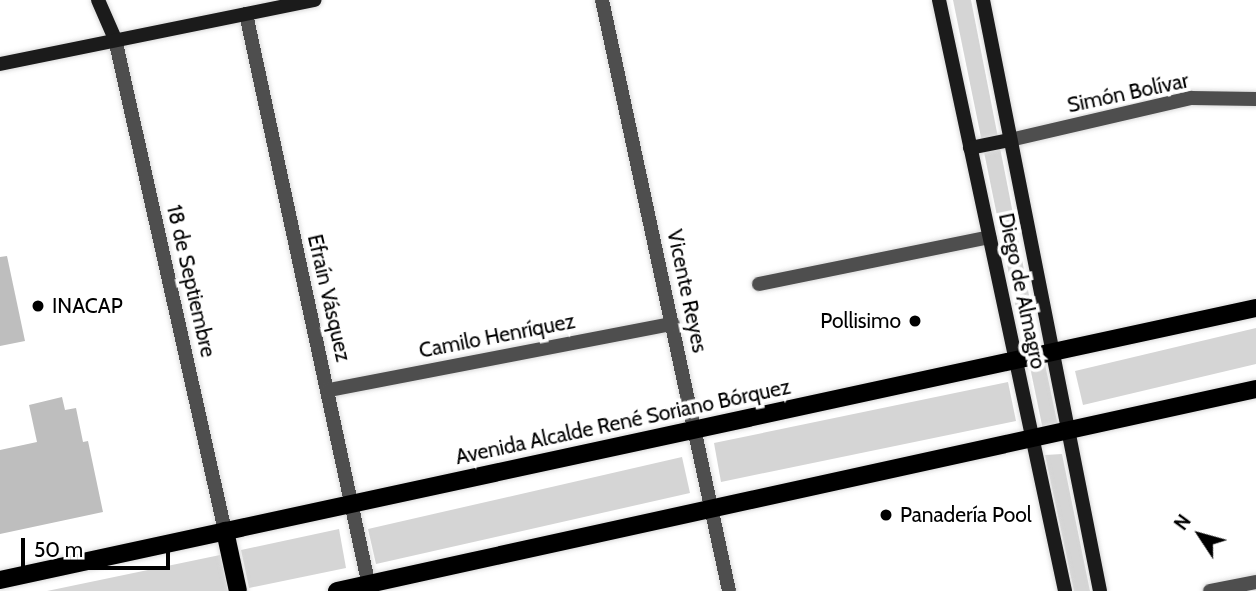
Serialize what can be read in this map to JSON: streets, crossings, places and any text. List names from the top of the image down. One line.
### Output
{"streets":{"main road":["Diego de Almagro","Avenida Alcalde René Soriano Bórquez"],"street":["Simón Bolívar","18 de Septiembre","Vicente Reyes","Efraín Vásquez","Camilo Henríquez"]},"crossings":[["Simón Bolívar","Diego de Almagro"],["18 de Septiembre","Avenida Alcalde René Soriano Bórquez"],["Vicente Reyes","Camilo Henríquez"],["Vicente Reyes","Avenida Alcalde René Soriano Bórquez"],["Diego de Almagro","Avenida Alcalde René Soriano Bórquez"],["Efraín Vásquez","Camilo Henríquez"],["Efraín Vásquez","Avenida Alcalde René Soriano Bórquez"]],"places":["INACAP","Pollisimo","Panadería Pool"],"scale_bar":"50 m","north":"top left"}
